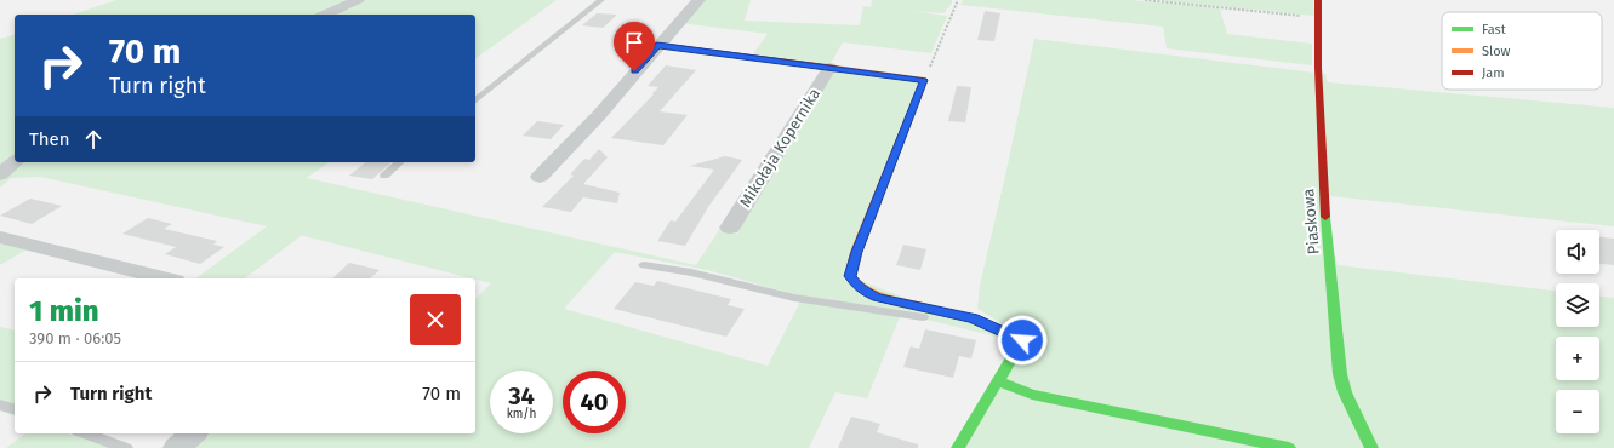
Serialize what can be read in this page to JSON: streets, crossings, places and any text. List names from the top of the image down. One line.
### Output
{"streets":{"street":["Mikołaja Kopernika","Piaskowa"]},"legend":["Fast","Slow","Jam"],"page":{"turn":["70 m","Turn right"],"then":"Then","map_buttons":["+","−"],"heading":["1 min","390 m · 06:05"],"list":[{"name":"Turn right","value":"70 m"}],"speed":"34 km/h","limit":"40"}}
